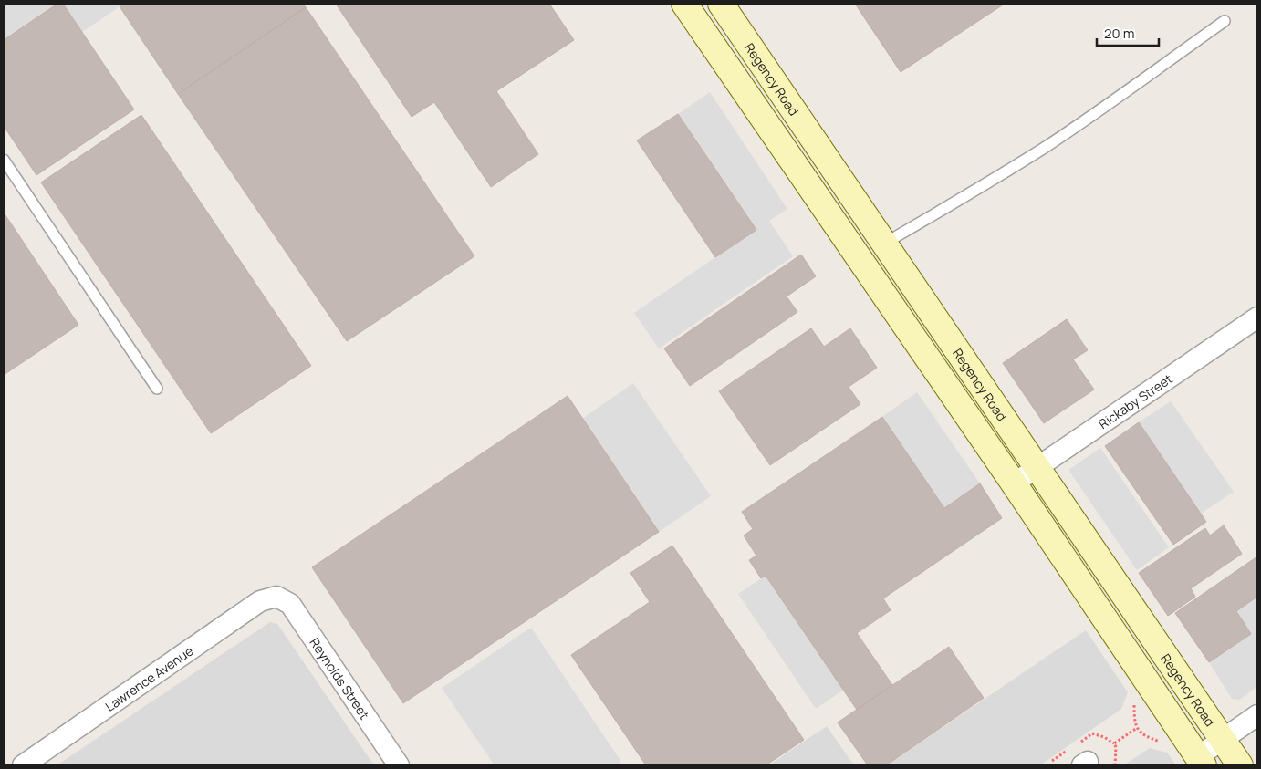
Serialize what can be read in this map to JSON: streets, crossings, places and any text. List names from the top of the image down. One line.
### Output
{"streets":{"main road":["Regency Road"],"street":["Rickaby Street","Reynolds Street","Lawrence Avenue"]},"crossings":[["Regency Road","Rickaby Street"],["Reynolds Street","Lawrence Avenue"]],"scale_bar":"20 m"}
